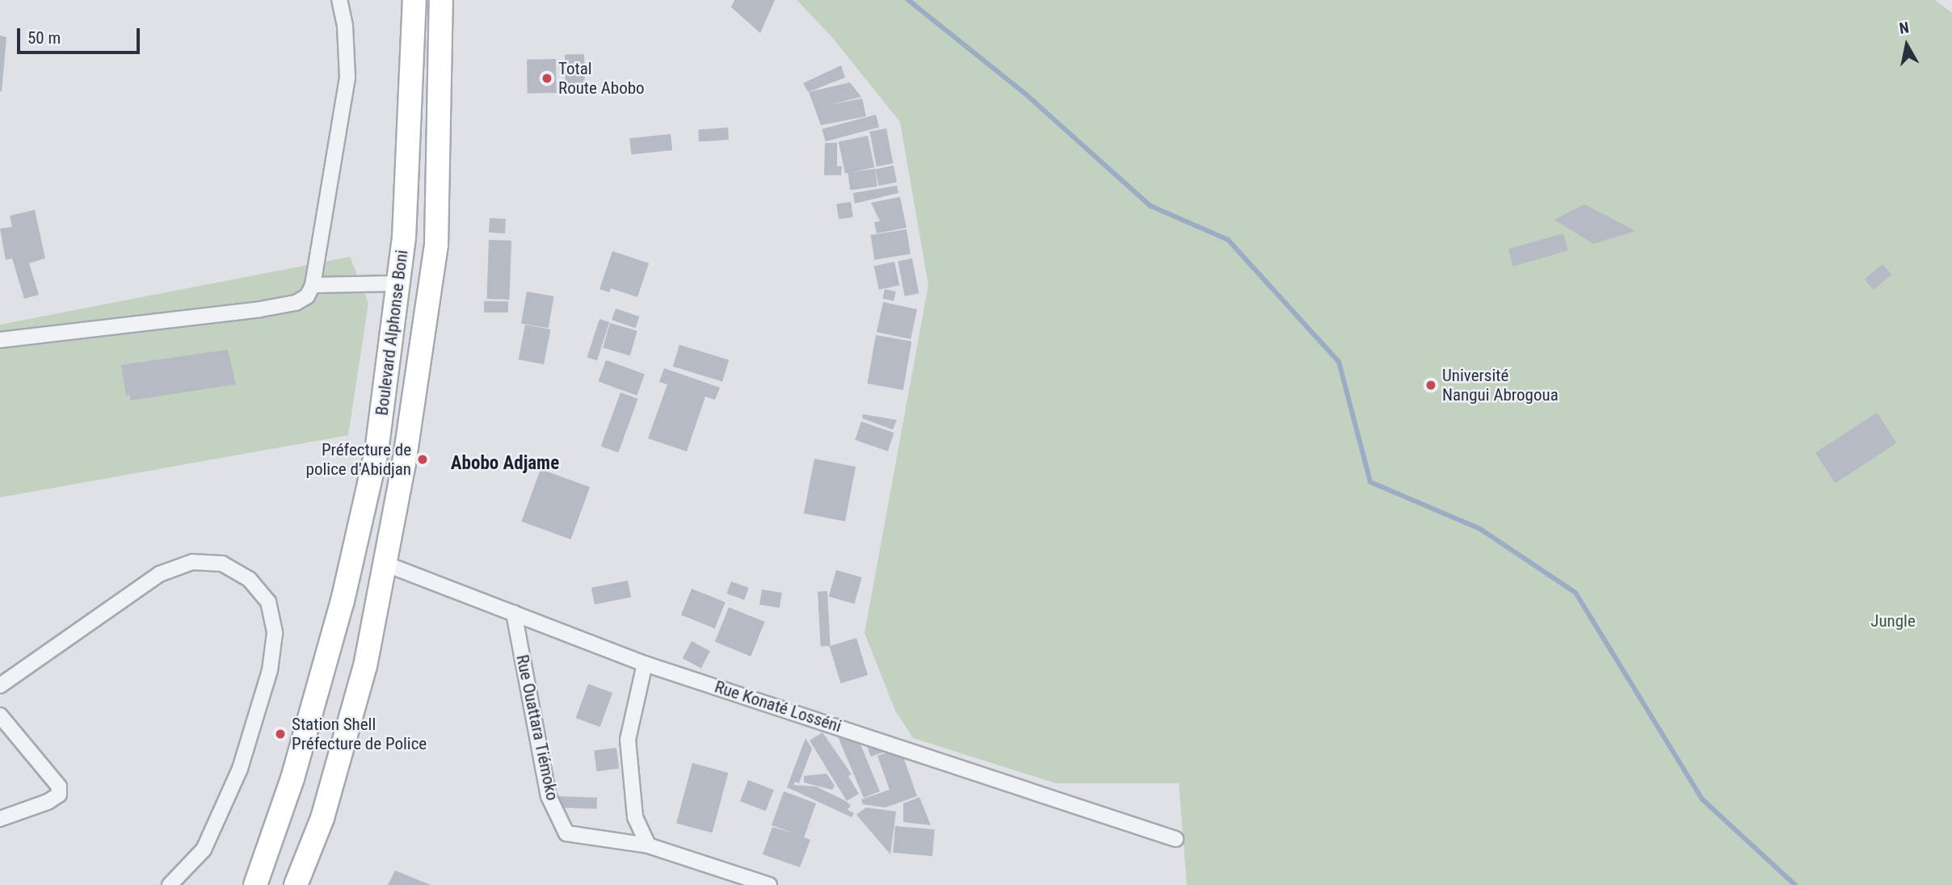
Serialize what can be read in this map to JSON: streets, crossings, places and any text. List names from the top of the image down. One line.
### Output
{"streets":{"main road":["Boulevard Alphonse Boni"],"street":["Rue Konaté Losséni","Rue Ouattara Tiémoko"]},"crossings":[["Boulevard Alphonse Boni","Rue Konaté Losséni"],["Rue Konaté Losséni","Rue Ouattara Tiémoko"]],"districts":["Abobo Adjame"],"parks":["Jungle"],"places":["Total Route Abobo","Université Nangui Abrogoua","Préfecture de police d'Abidjan","Station Shell Préfecture de Police"],"scale_bar":"50 m","north":"top"}
